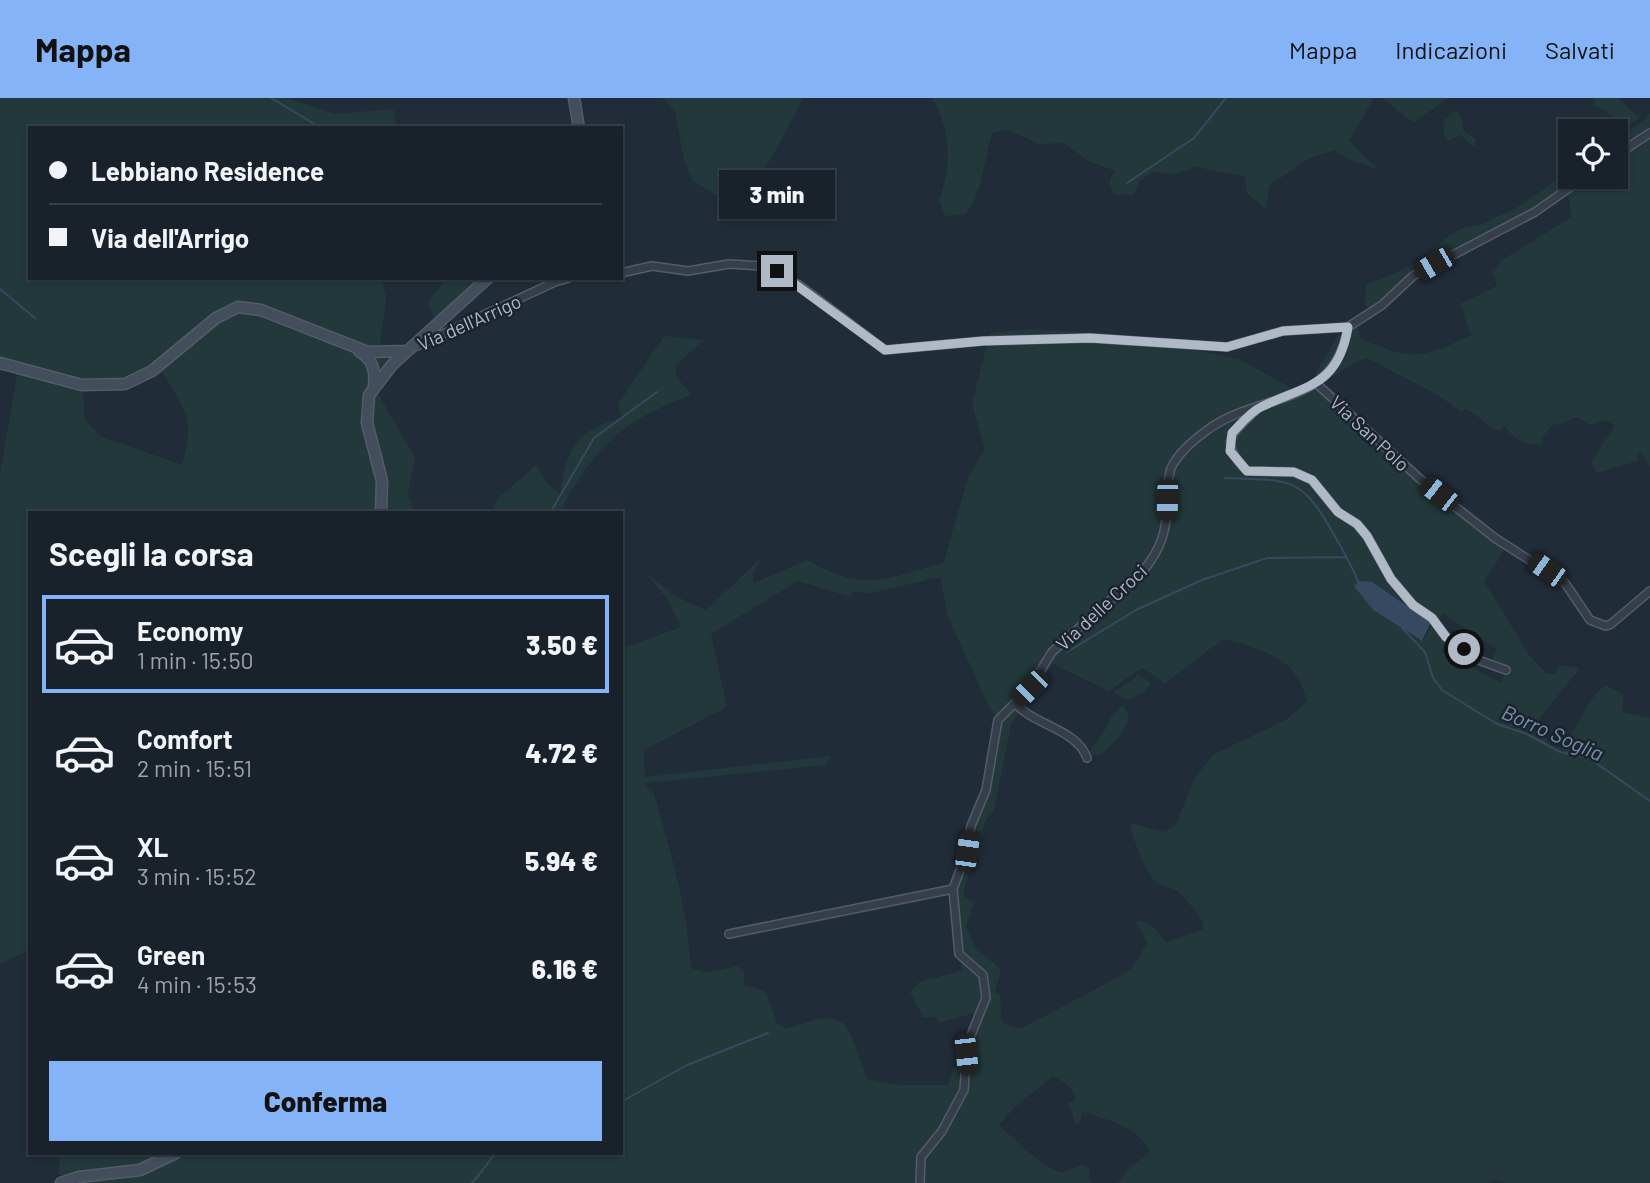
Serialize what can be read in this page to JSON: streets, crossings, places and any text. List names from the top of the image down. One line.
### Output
{"streets":{"street":["Via dell'Arrigo","Via San Polo","Via delle Croci"]},"crossings":[["Via San Polo","Via delle Croci"]],"water":["Borro Soglia"],"page":{"header":"Mappa","nav":["Mappa","Indicazioni","Salvati"],"banner":["Lebbiano Residence","Via dell'Arrigo"],"bubble":"3 min","heading":"Scegli la corsa","list":[{"name":"Economy","note":"1 min · 15:50","value":"3.50 €"},{"name":"Comfort","note":"2 min · 15:51","value":"4.72 €"},{"name":"XL","note":"3 min · 15:52","value":"5.94 €"},{"name":"Green","note":"4 min · 15:53","value":"6.16 €"}],"buttons":"Conferma"}}
